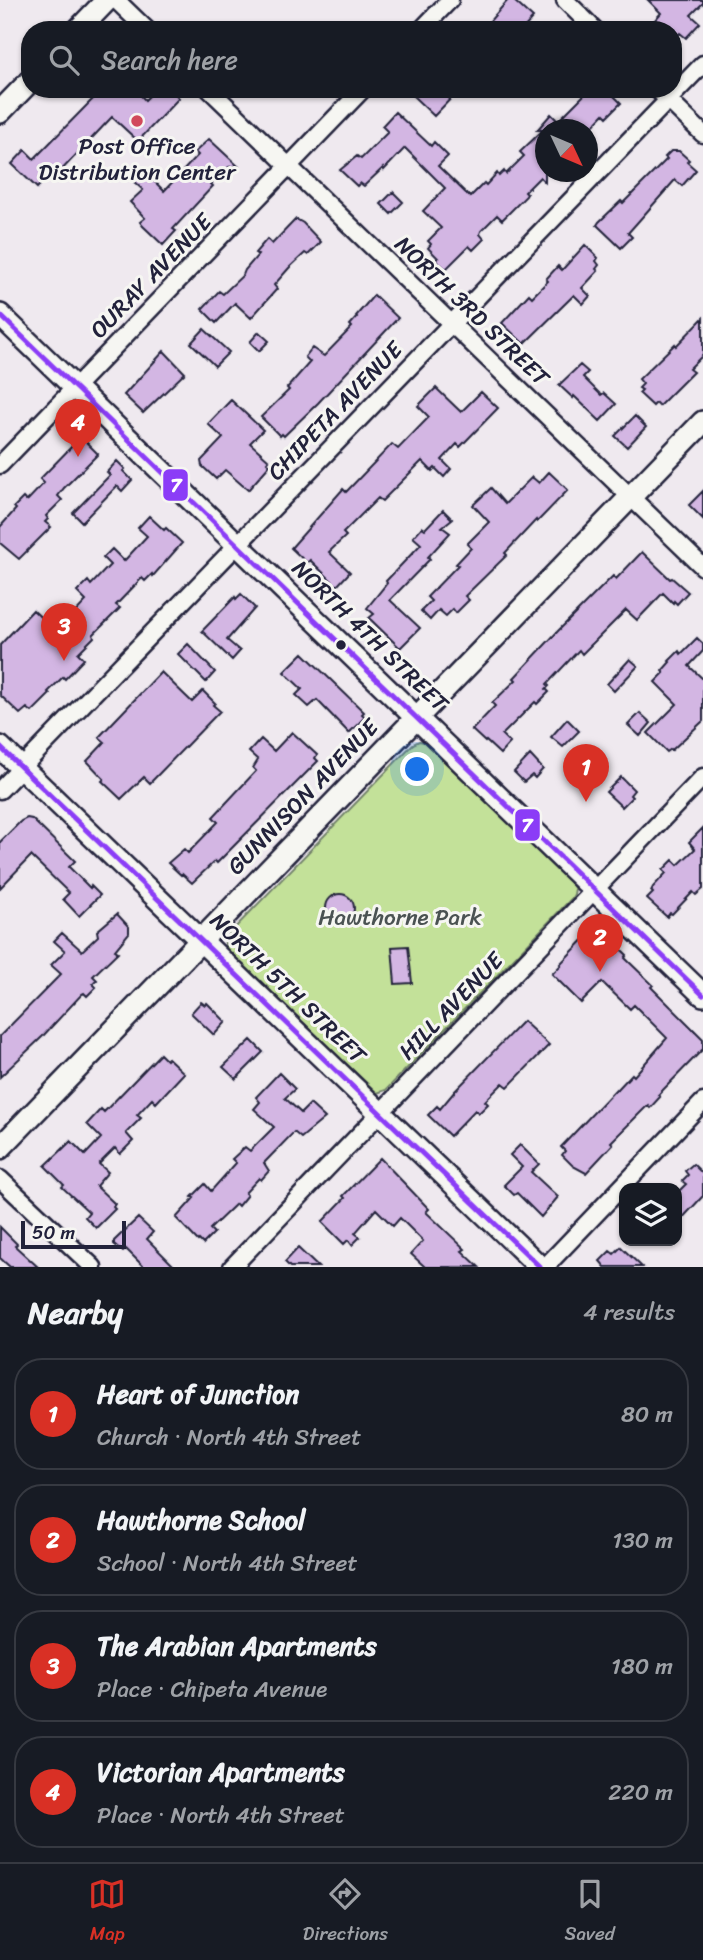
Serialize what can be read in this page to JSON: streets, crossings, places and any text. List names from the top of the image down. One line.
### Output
{"streets":{"street":["OURAY AVENUE","NORTH 3RD STREET","CHIPETA AVENUE","NORTH 4TH STREET","GUNNISON AVENUE","NORTH 5TH STREET","HILL AVENUE"]},"crossings":[["OURAY AVENUE","NORTH 3RD STREET"],["OURAY AVENUE","NORTH 4TH STREET"],["NORTH 3RD STREET","CHIPETA AVENUE"],["NORTH 3RD STREET","GUNNISON AVENUE"],["CHIPETA AVENUE","NORTH 4TH STREET"],["CHIPETA AVENUE","NORTH 5TH STREET"],["NORTH 4TH STREET","GUNNISON AVENUE"],["NORTH 4TH STREET","HILL AVENUE"],["GUNNISON AVENUE","NORTH 5TH STREET"],["NORTH 5TH STREET","HILL AVENUE"]],"parks":["Hawthorne Park"],"places":["Post Office Distribution Center"],"lines":["transit line 7"],"scale_bar":"50 m","north":"bottom right","page":{"search":"Search here","pins":["4","3","1","2"],"scale":"50 m","heading":["Nearby","4 results"],"list":[{"mark":"1","name":"Heart of Junction","note":"Church · North 4th Street","value":"80 m"},{"mark":"2","name":"Hawthorne School","note":"School · North 4th Street","value":"130 m"},{"mark":"3","name":"The Arabian Apartments","note":"Place · Chipeta Avenue","value":"180 m"},{"mark":"4","name":"Victorian Apartments","note":"Place · North 4th Street","value":"220 m"}],"nav":["Map","Directions","Saved"]}}
